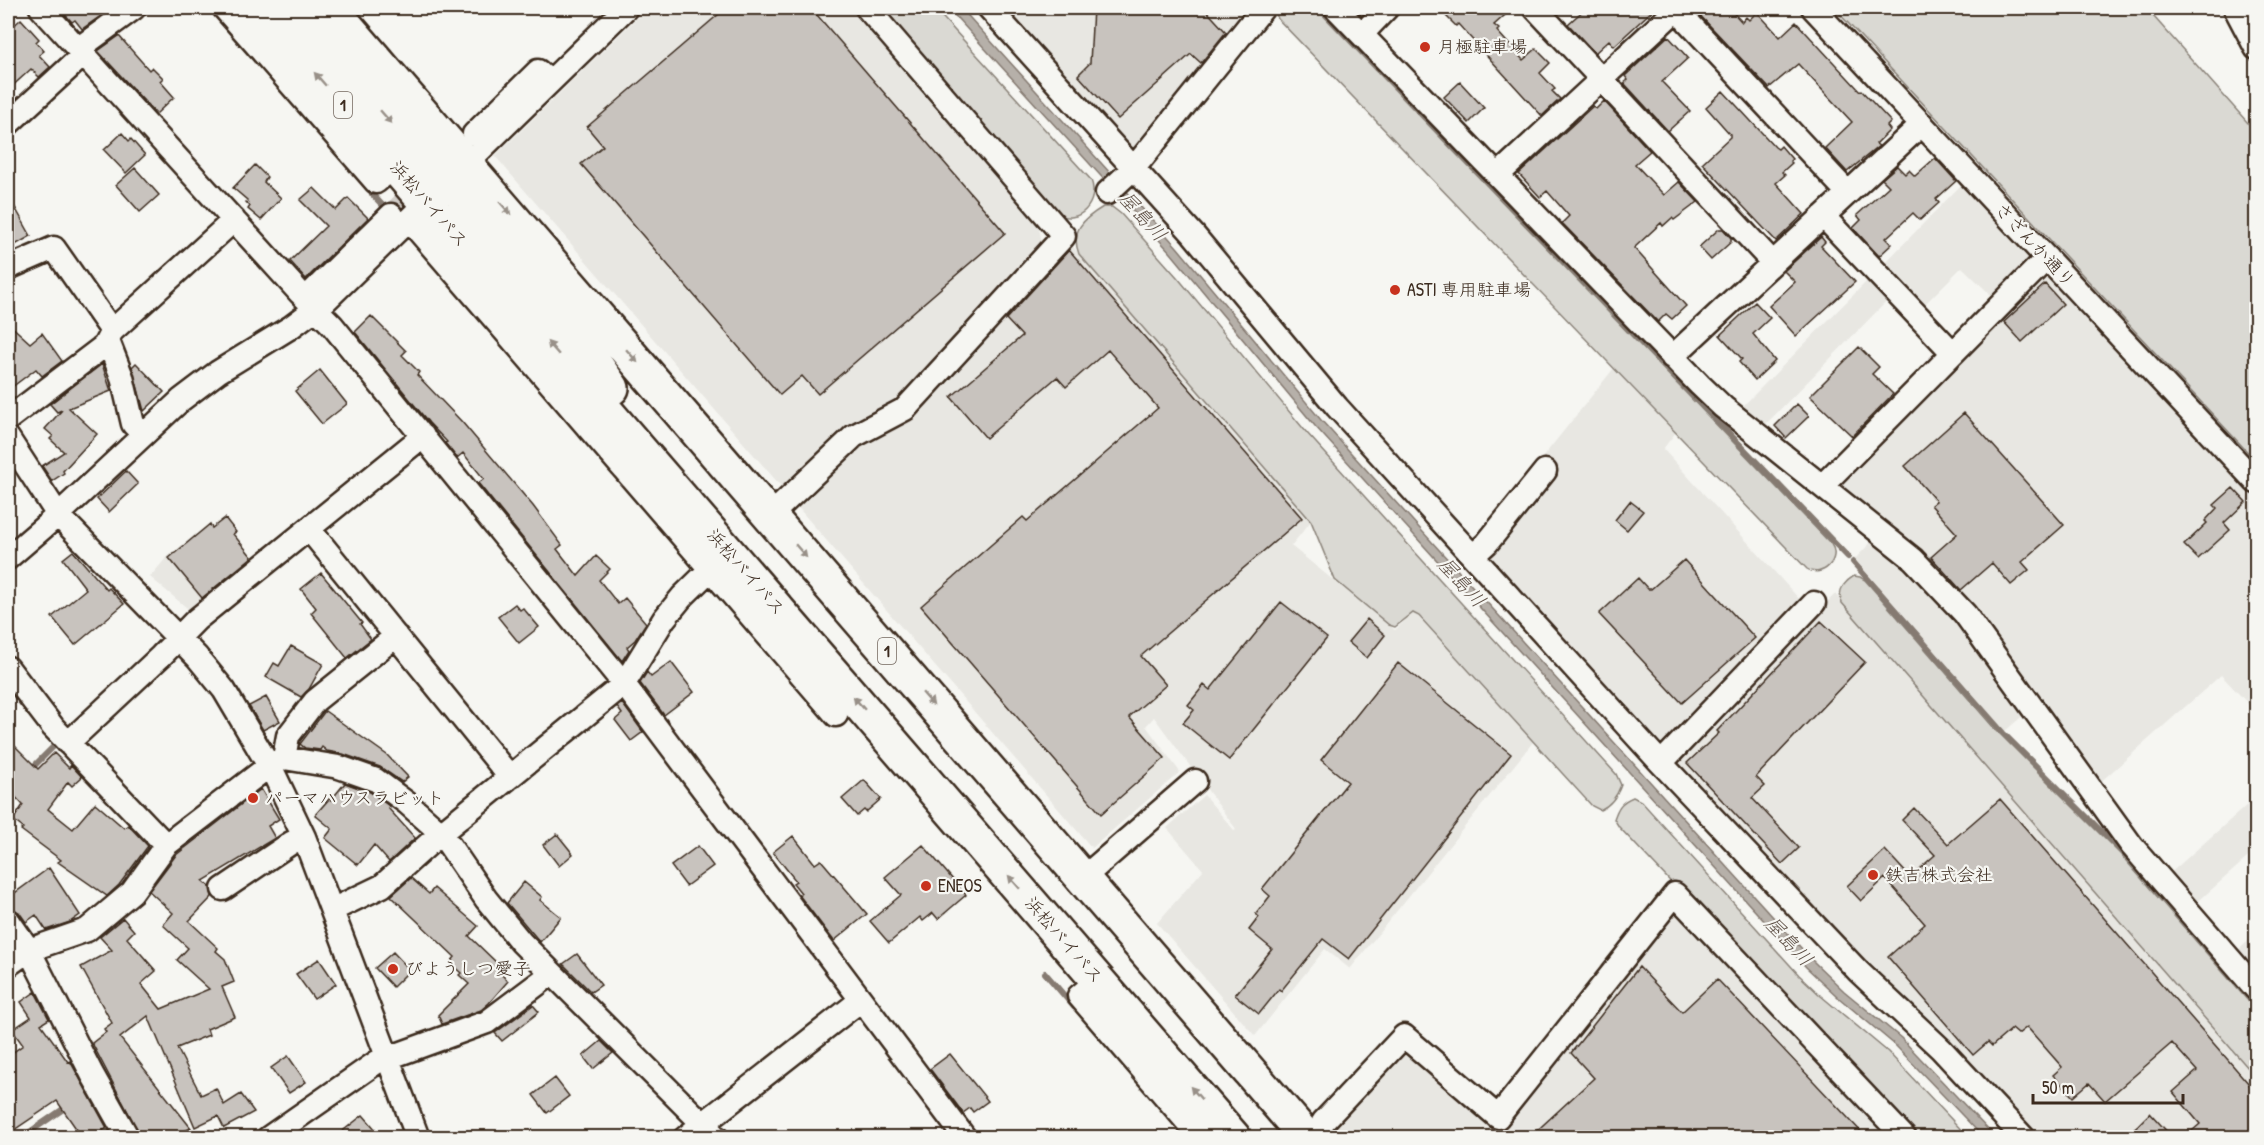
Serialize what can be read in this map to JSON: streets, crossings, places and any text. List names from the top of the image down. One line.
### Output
{"streets":{"highway":["1","浜松バイパス"],"street":["さざんか通り"]},"water":["屋島川"],"places":["月極駐車場","ASTI 専用駐車場","パーマハウスラビット","鉄吉株式会社","ENEOS","びようしつ愛子"],"scale_bar":"50 m"}
